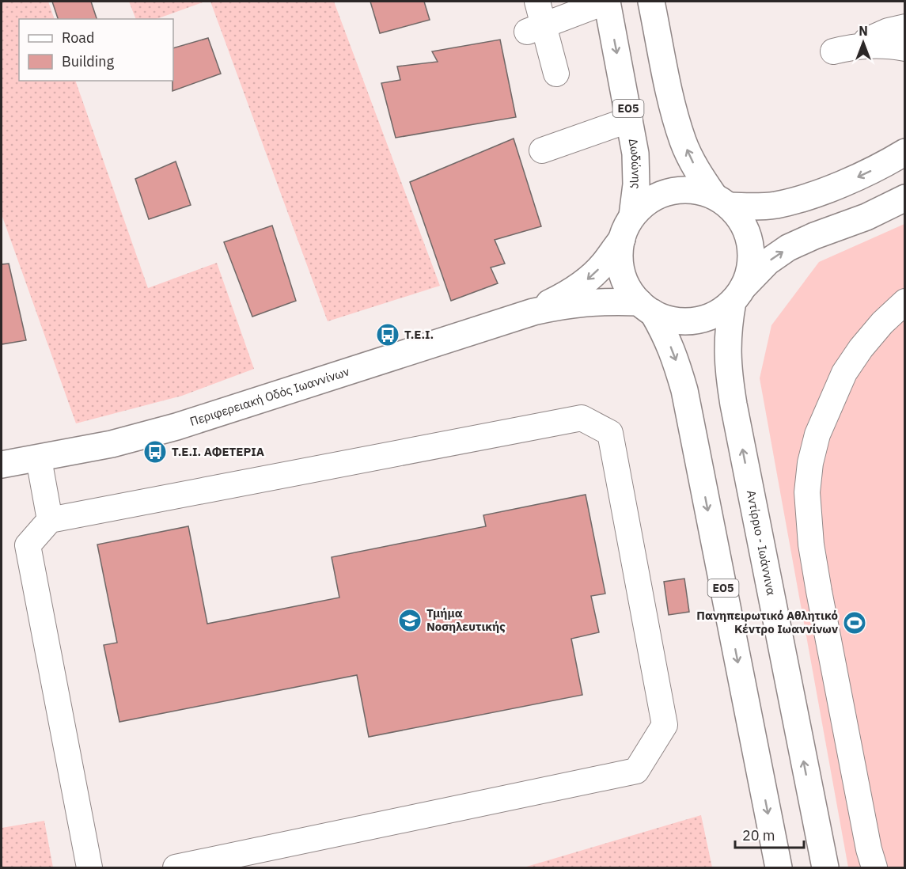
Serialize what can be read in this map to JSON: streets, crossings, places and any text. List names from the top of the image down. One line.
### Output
{"streets":{"main road":["ΕΟ5","Δωδώνης","Περιφερειακή Οδός Ιωαννίνων","Αντίρριο - Ιωάννινα"]},"crossings":[["ΕΟ5","Δωδώνης"],["ΕΟ5","Περιφερειακή Οδός Ιωαννίνων"],["ΕΟ5","Αντίρριο - Ιωάννινα"],["Δωδώνης","Περιφερειακή Οδός Ιωαννίνων"],["Δωδώνης","Αντίρριο - Ιωάννινα"],["Περιφερειακή Οδός Ιωαννίνων","Αντίρριο - Ιωάννινα"]],"places":{"bus stop":["Τ.Ε.Ι.","Τ.Ε.Ι. ΑΦΕΤΕΡΙΑ"],"school or university":["Τμήμα Νοσηλευτικής"],"sports":["Πανηπειρωτικό Αθλητικό Κέντρο Ιωαννίνων"]},"legend":["Road","Building"],"scale_bar":"20 m","north":"top"}
